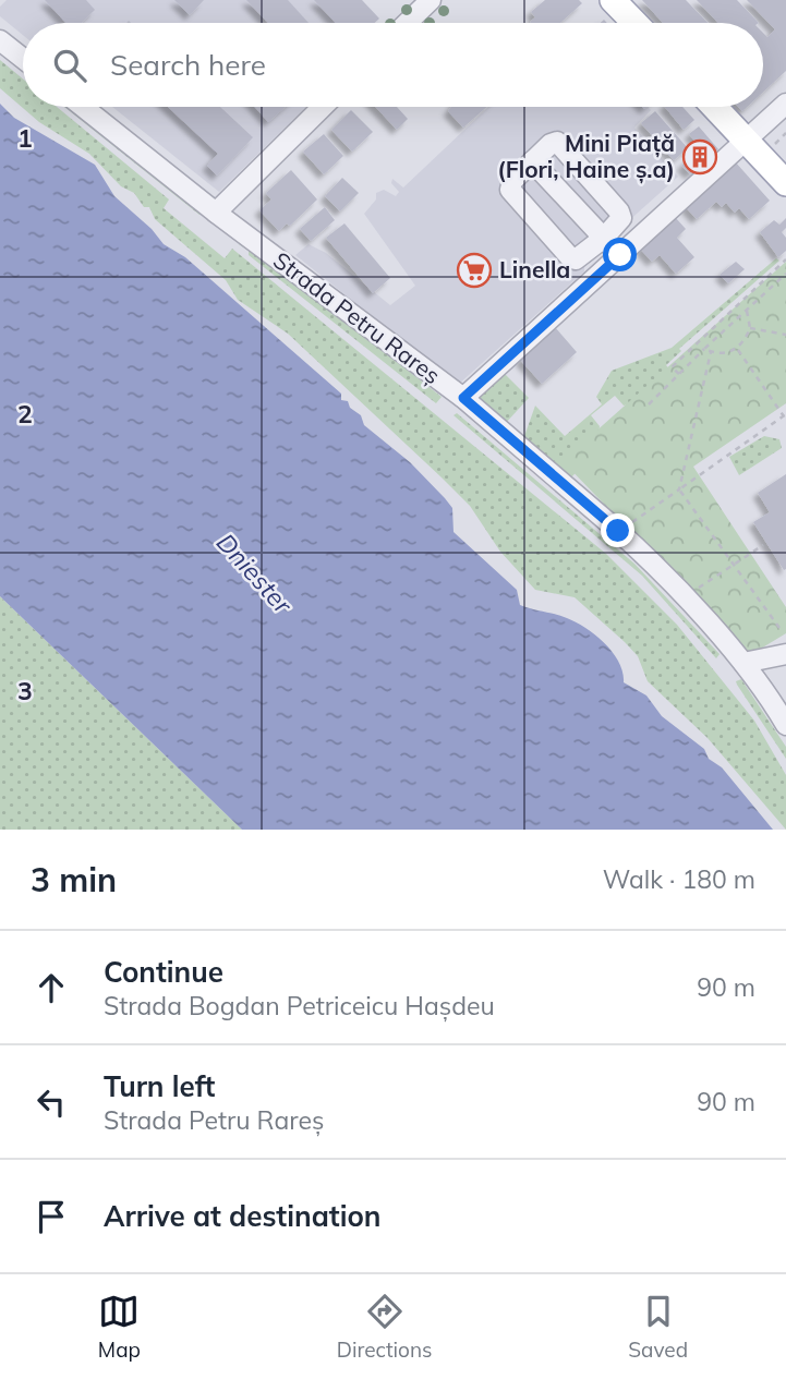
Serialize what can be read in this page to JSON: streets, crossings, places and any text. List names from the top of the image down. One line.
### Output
{"streets":{"street":["Strada Petru Rareș"]},"water":["Dniester"],"places":{"building":["Mini Piață (Flori, Haine ș.a)"],"supermarket":["Linella"]},"page":{"search":"Search here","heading":["3 min","Walk · 180 m"],"list":[["Continue","Strada Bogdan Petriceicu Hașdeu","90 m"],["Turn left","Strada Petru Rareș","90 m"],"Arrive at destination"],"nav":["Map","Directions","Saved"]},"grid":{"rows":["1","2","3"]}}
